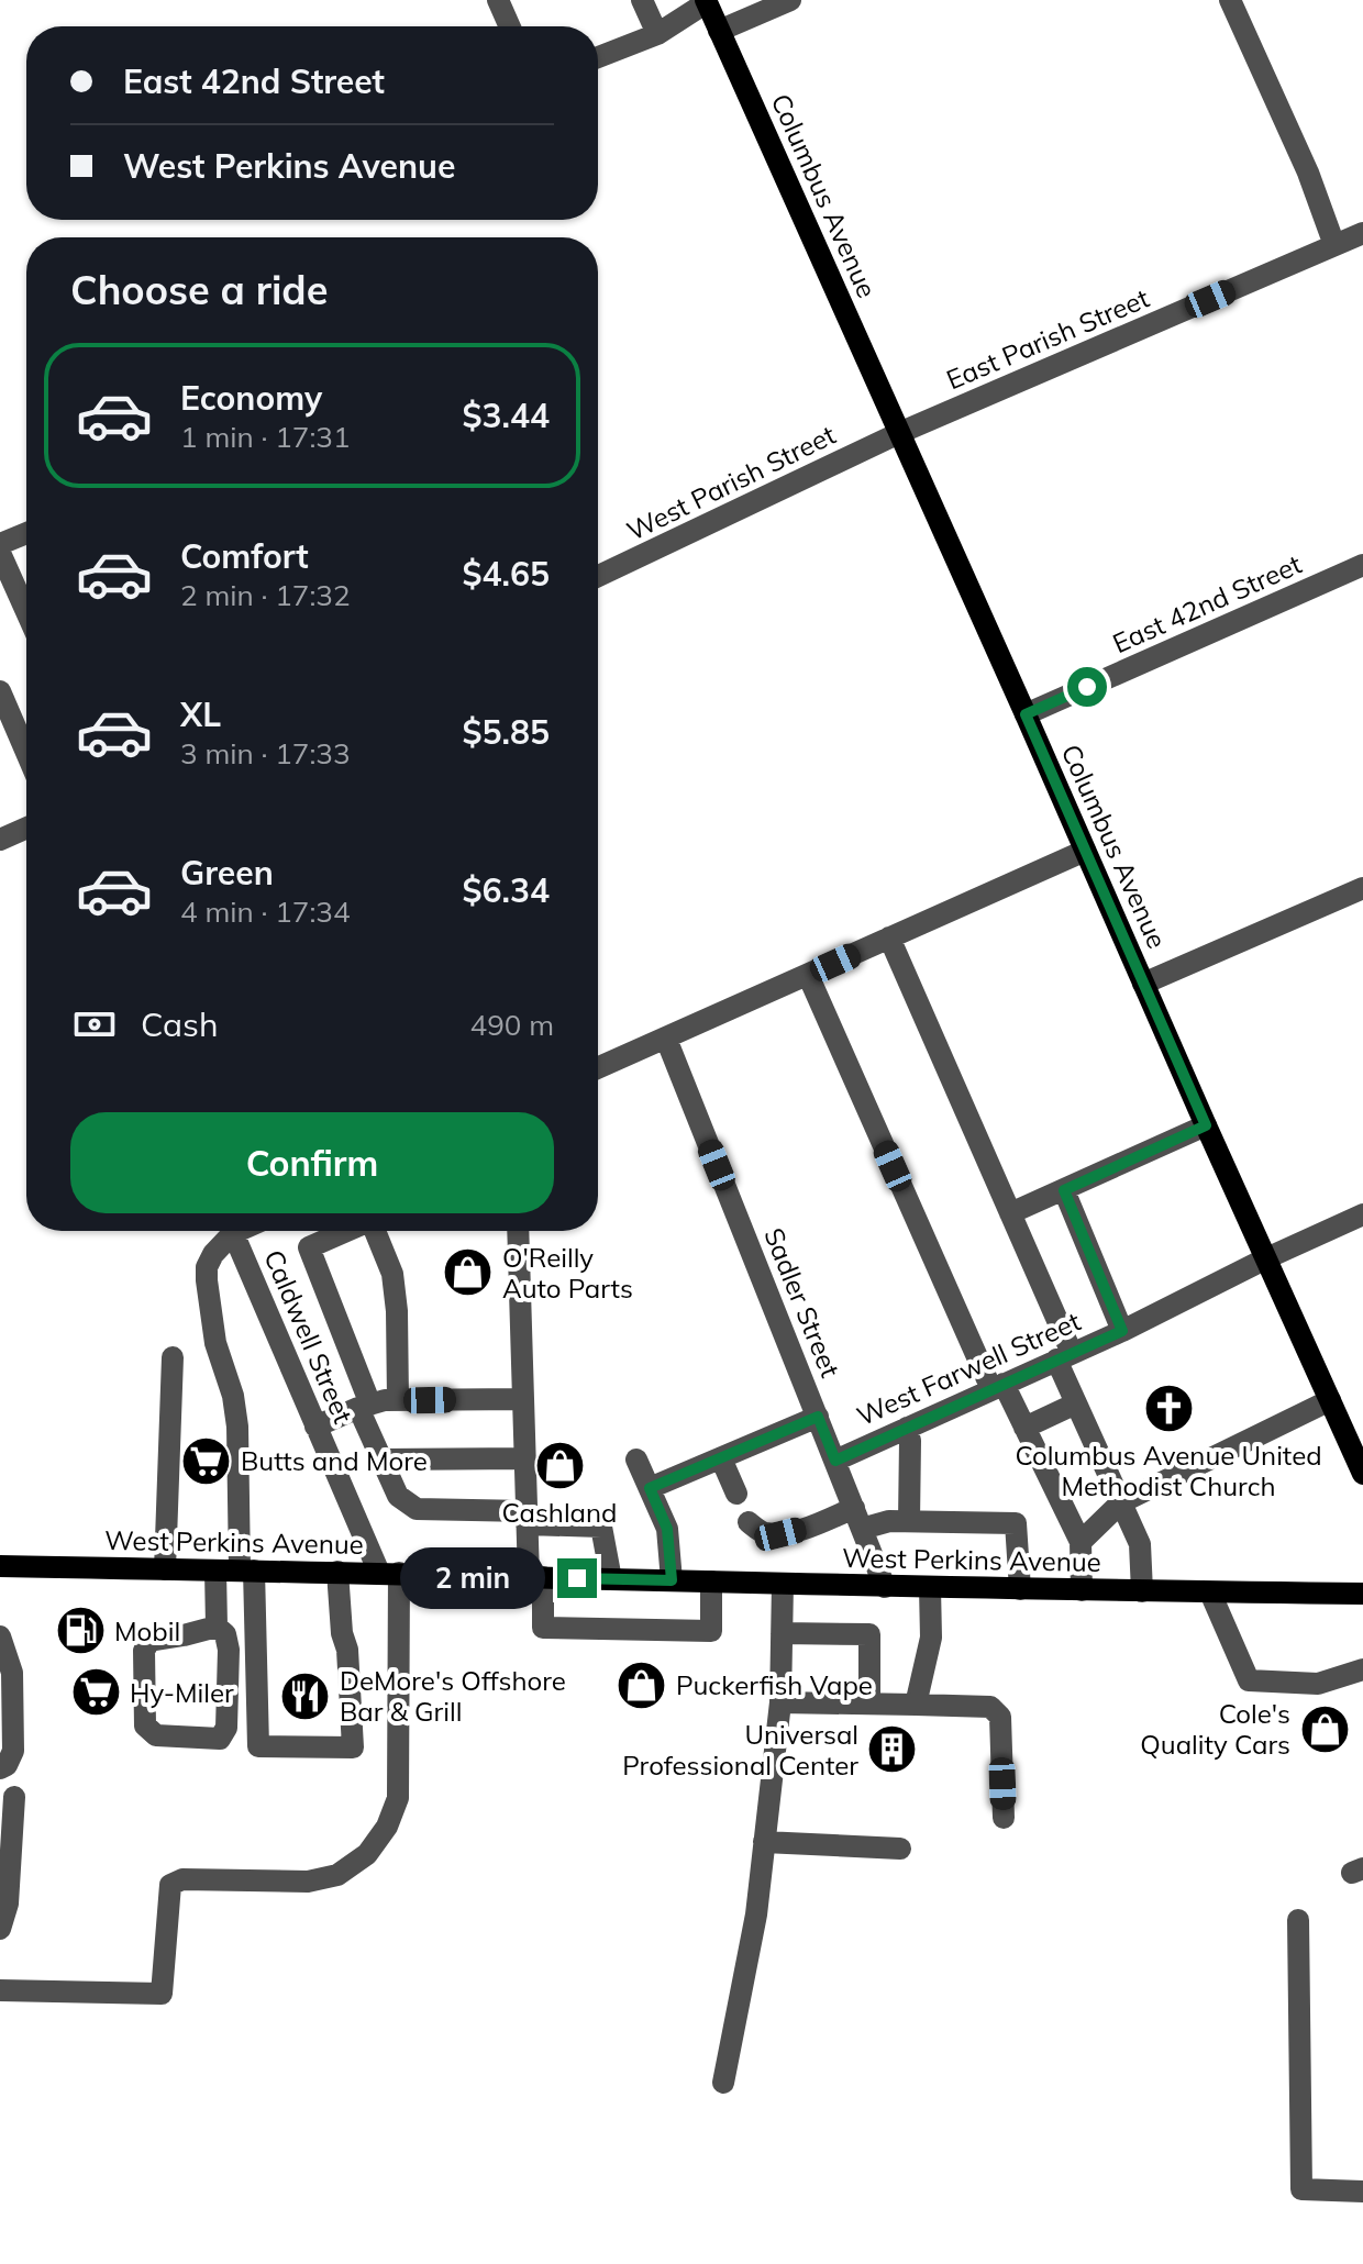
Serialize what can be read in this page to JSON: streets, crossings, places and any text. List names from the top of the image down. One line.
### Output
{"streets":{"main road":["Columbus Avenue","West Perkins Avenue"],"street":["East Parish Street","West Parish Street","East 42nd Street","Sadler Street","Caldwell Street","West Farwell Street"]},"crossings":[["Columbus Avenue","East Parish Street"],["Columbus Avenue","West Parish Street"],["Columbus Avenue","East 42nd Street"],["Columbus Avenue","West Farwell Street"],["East Parish Street","West Parish Street"],["Sadler Street","West Farwell Street"],["Sadler Street","West Perkins Avenue"],["Caldwell Street","West Perkins Avenue"]],"places":{"shop":["O'Reilly Auto Parts","Cashland","Puckerfish Vape","Cole's Quality Cars"],"church":["Columbus Avenue United Methodist Church"],"supermarket":["Butts and More","Hy-Miler"],"fuel station":["Mobil"],"restaurant":["DeMore's Offshore Bar & Grill"],"building":["Universal Professional Center"]},"page":{"banner":["East 42nd Street","West Perkins Avenue"],"heading":"Choose a ride","list":[{"name":"Economy","note":"1 min · 17:31","value":"$3.44"},{"name":"Comfort","note":"2 min · 17:32","value":"$4.65"},{"name":"XL","note":"3 min · 17:33","value":"$5.85"},{"name":"Green","note":"4 min · 17:34","value":"$6.34"}],"pay":["Cash","490 m"],"buttons":"Confirm","bubble":"2 min"}}
